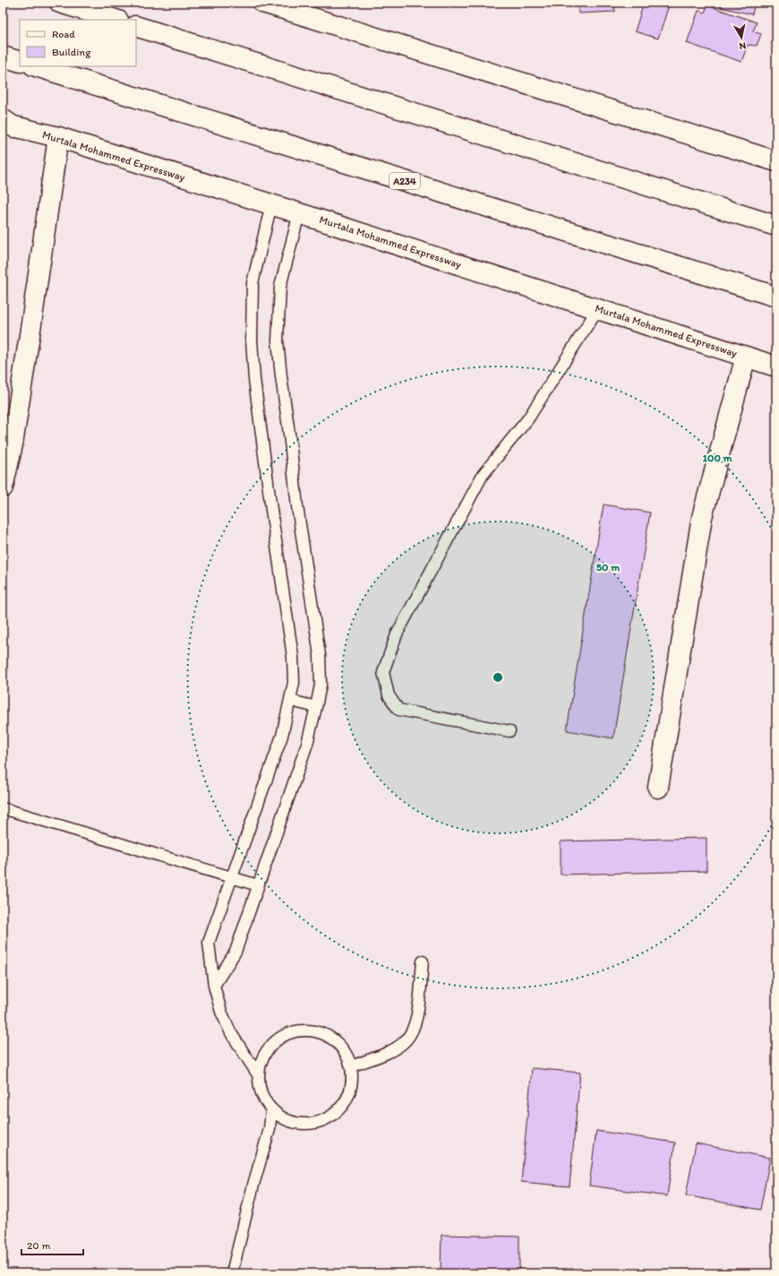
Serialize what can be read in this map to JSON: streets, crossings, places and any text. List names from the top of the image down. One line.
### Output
{"streets":{"main road":["Murtala Mohammed Expressway","A234"]},"legend":["Road","Building"],"scale_bar":"20 m","north":"bottom","rings":["100 m","50 m"]}
